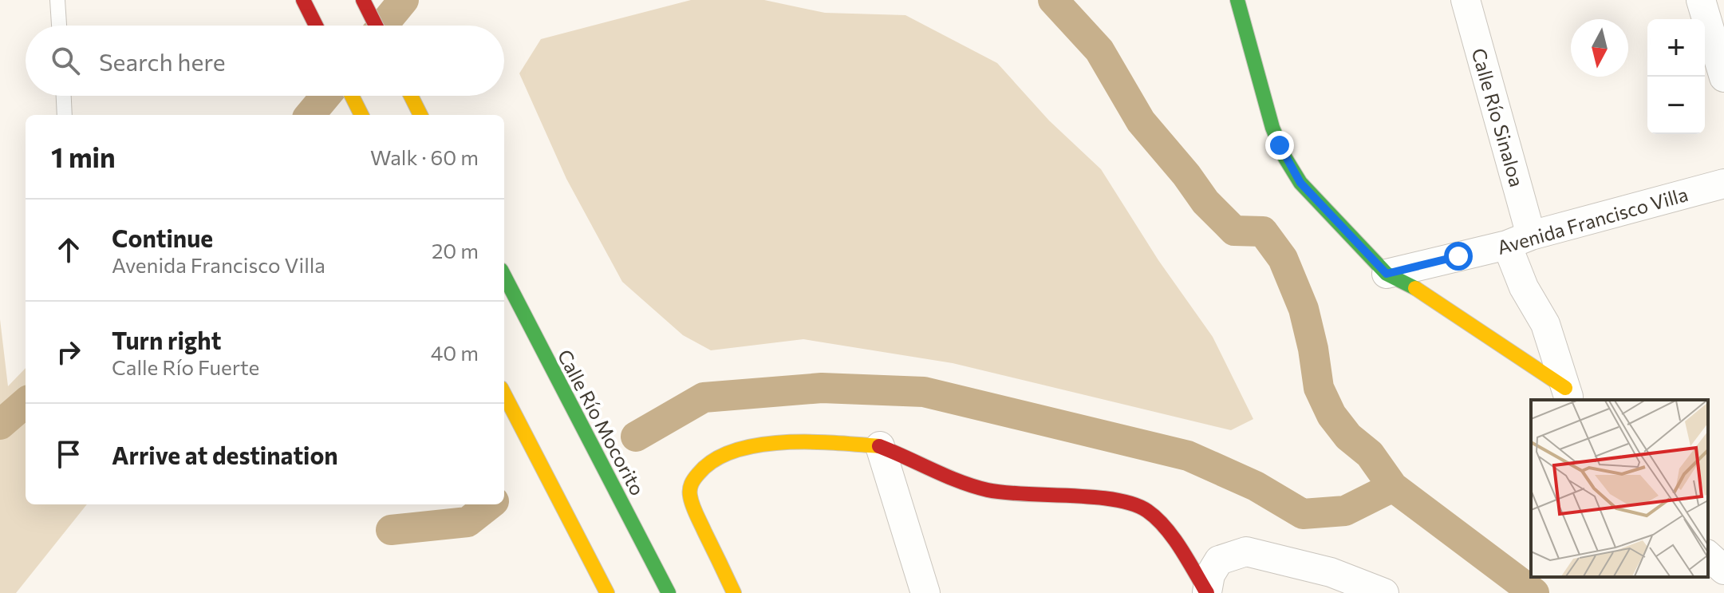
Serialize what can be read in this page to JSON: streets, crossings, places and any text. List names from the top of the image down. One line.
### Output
{"streets":{"street":["Calle Río Sinaloa","Avenida Francisco Villa","Calle Río Mocorito"]},"crossings":[["Calle Río Sinaloa","Avenida Francisco Villa"]],"north":"bottom","page":{"map_buttons":["+","−"],"search":"Search here","heading":["1 min","Walk · 60 m"],"list":[["Continue","Avenida Francisco Villa","20 m"],["Turn right","Calle Río Fuerte","40 m"],"Arrive at destination"]}}
